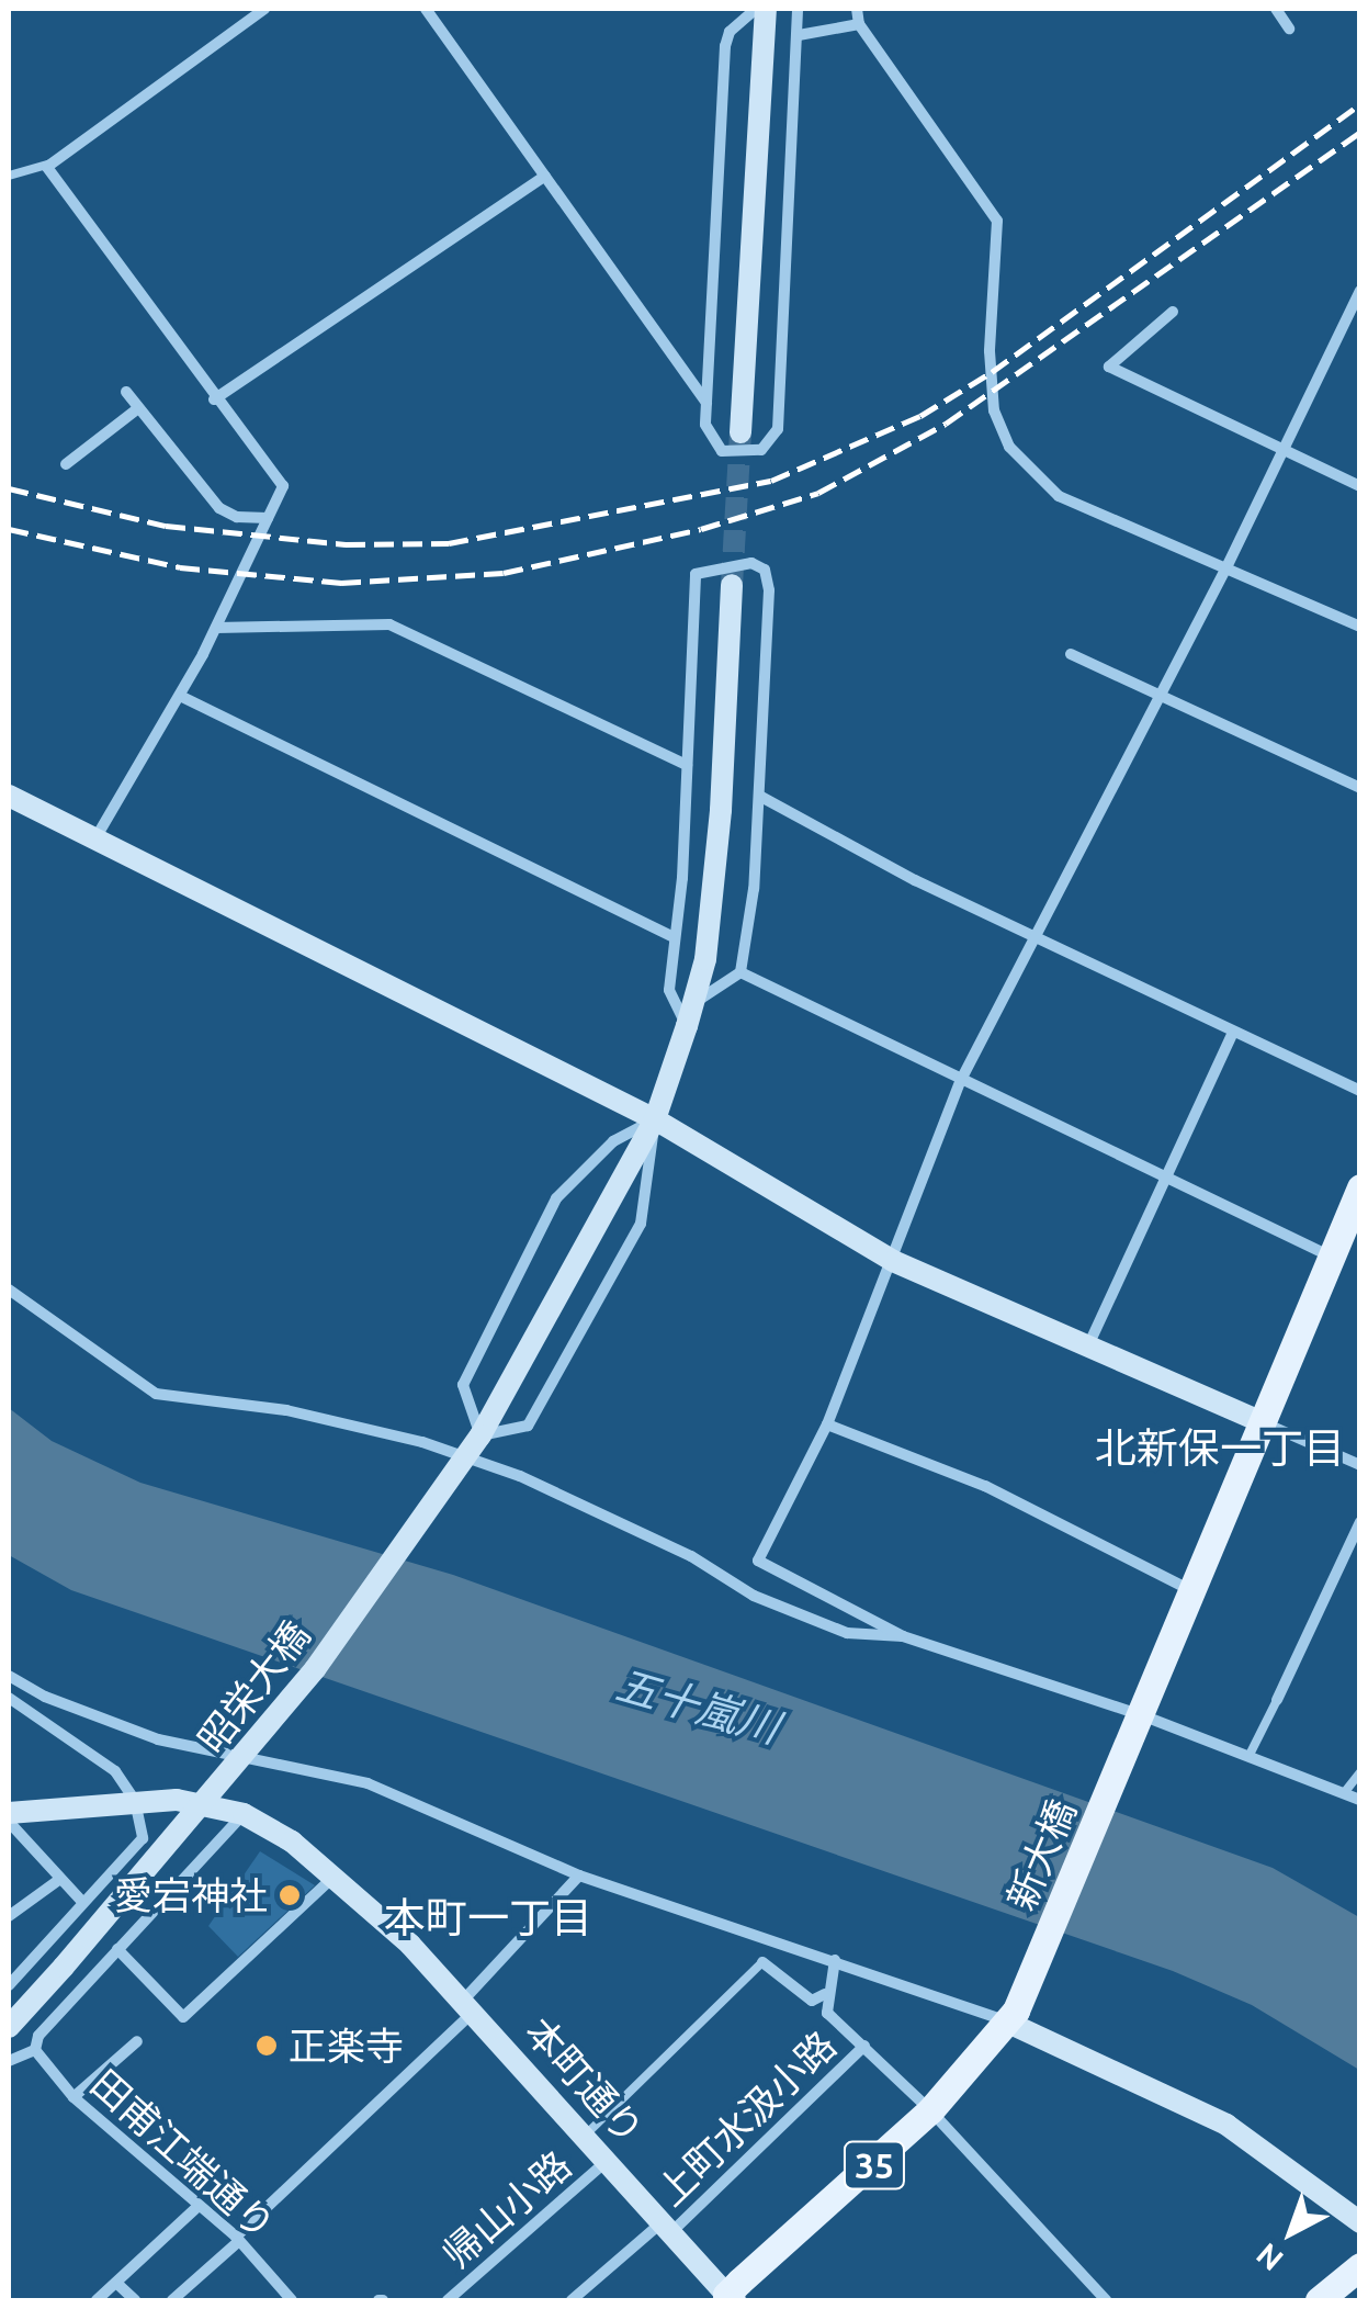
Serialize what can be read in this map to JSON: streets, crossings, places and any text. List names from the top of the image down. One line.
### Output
{"streets":{"main road":["新大橋","35"],"street":["昭栄大橋","本町通り","上町水汲小路","田甫江端通り","帰山小路"]},"crossings":[["新大橋","35"],["本町通り","上町水汲小路"],["本町通り","35"],["本町通り","帰山小路"]],"districts":["北新保一丁目","本町一丁目"],"water":["五十嵐川"],"places":["愛宕神社","正楽寺"],"north":"bottom left"}
